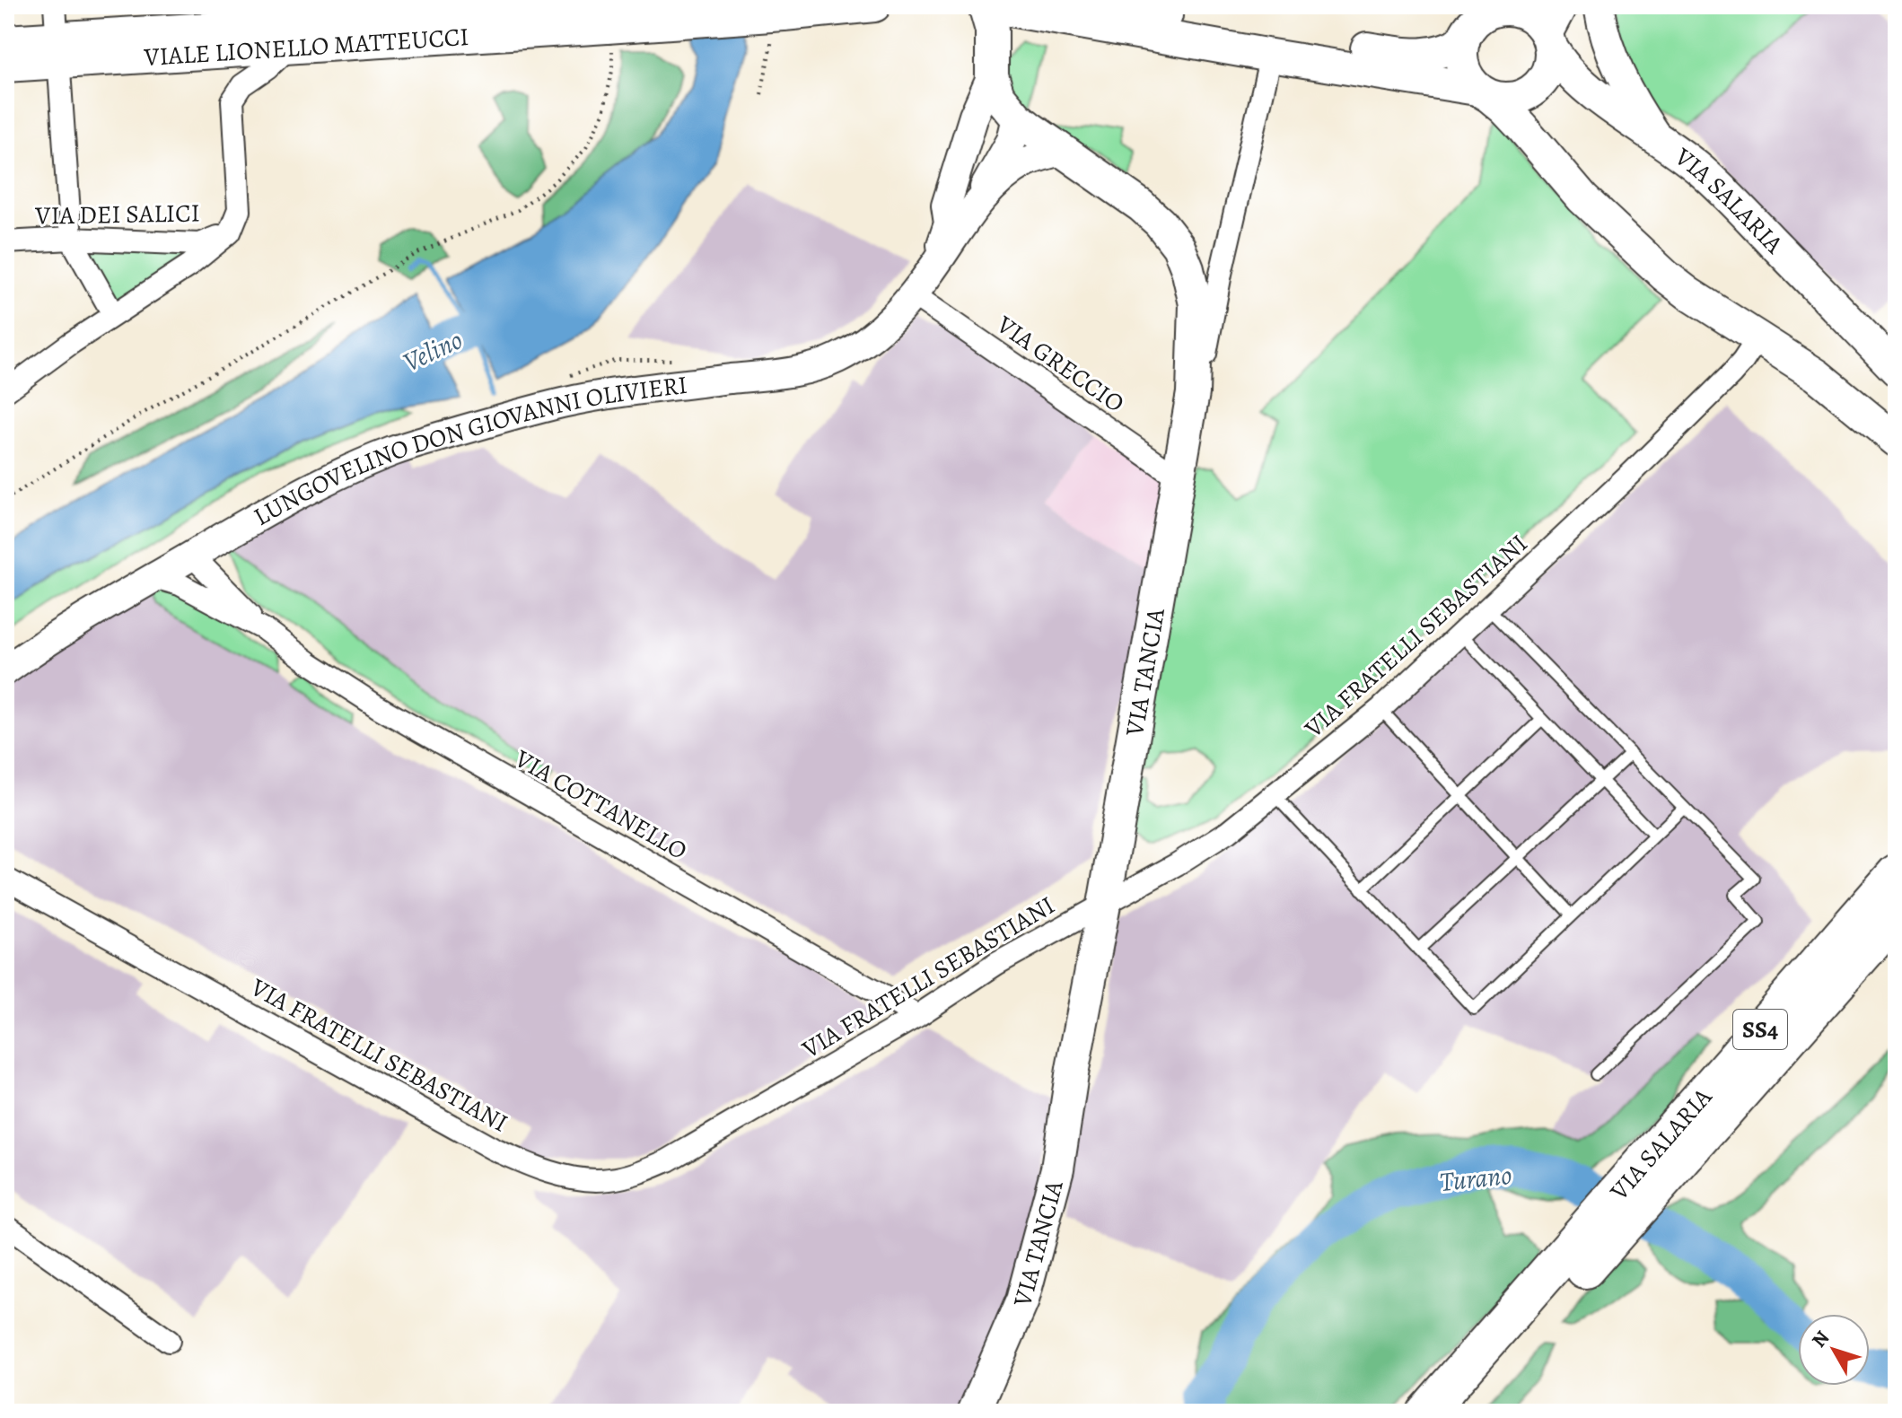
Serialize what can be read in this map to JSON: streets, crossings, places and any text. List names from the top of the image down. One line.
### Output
{"streets":{"highway":["VIA SALARIA","SS4"],"main road":["VIALE LIONELLO MATTEUCCI","VIA TANCIA"],"street":["VIA DEI SALICI","VIA GRECCIO","LUNGOVELINO DON GIOVANNI OLIVIERI","VIA FRATELLI SEBASTIANI","VIA COTTANELLO"]},"crossings":[["VIA GRECCIO","LUNGOVELINO DON GIOVANNI OLIVIERI"],["VIA GRECCIO","VIA TANCIA"],["LUNGOVELINO DON GIOVANNI OLIVIERI","VIA TANCIA"],["LUNGOVELINO DON GIOVANNI OLIVIERI","VIA COTTANELLO"],["VIA FRATELLI SEBASTIANI","VIA TANCIA"],["VIA FRATELLI SEBASTIANI","VIA COTTANELLO"]],"water":["Velino","Turano"],"north":"top left"}
